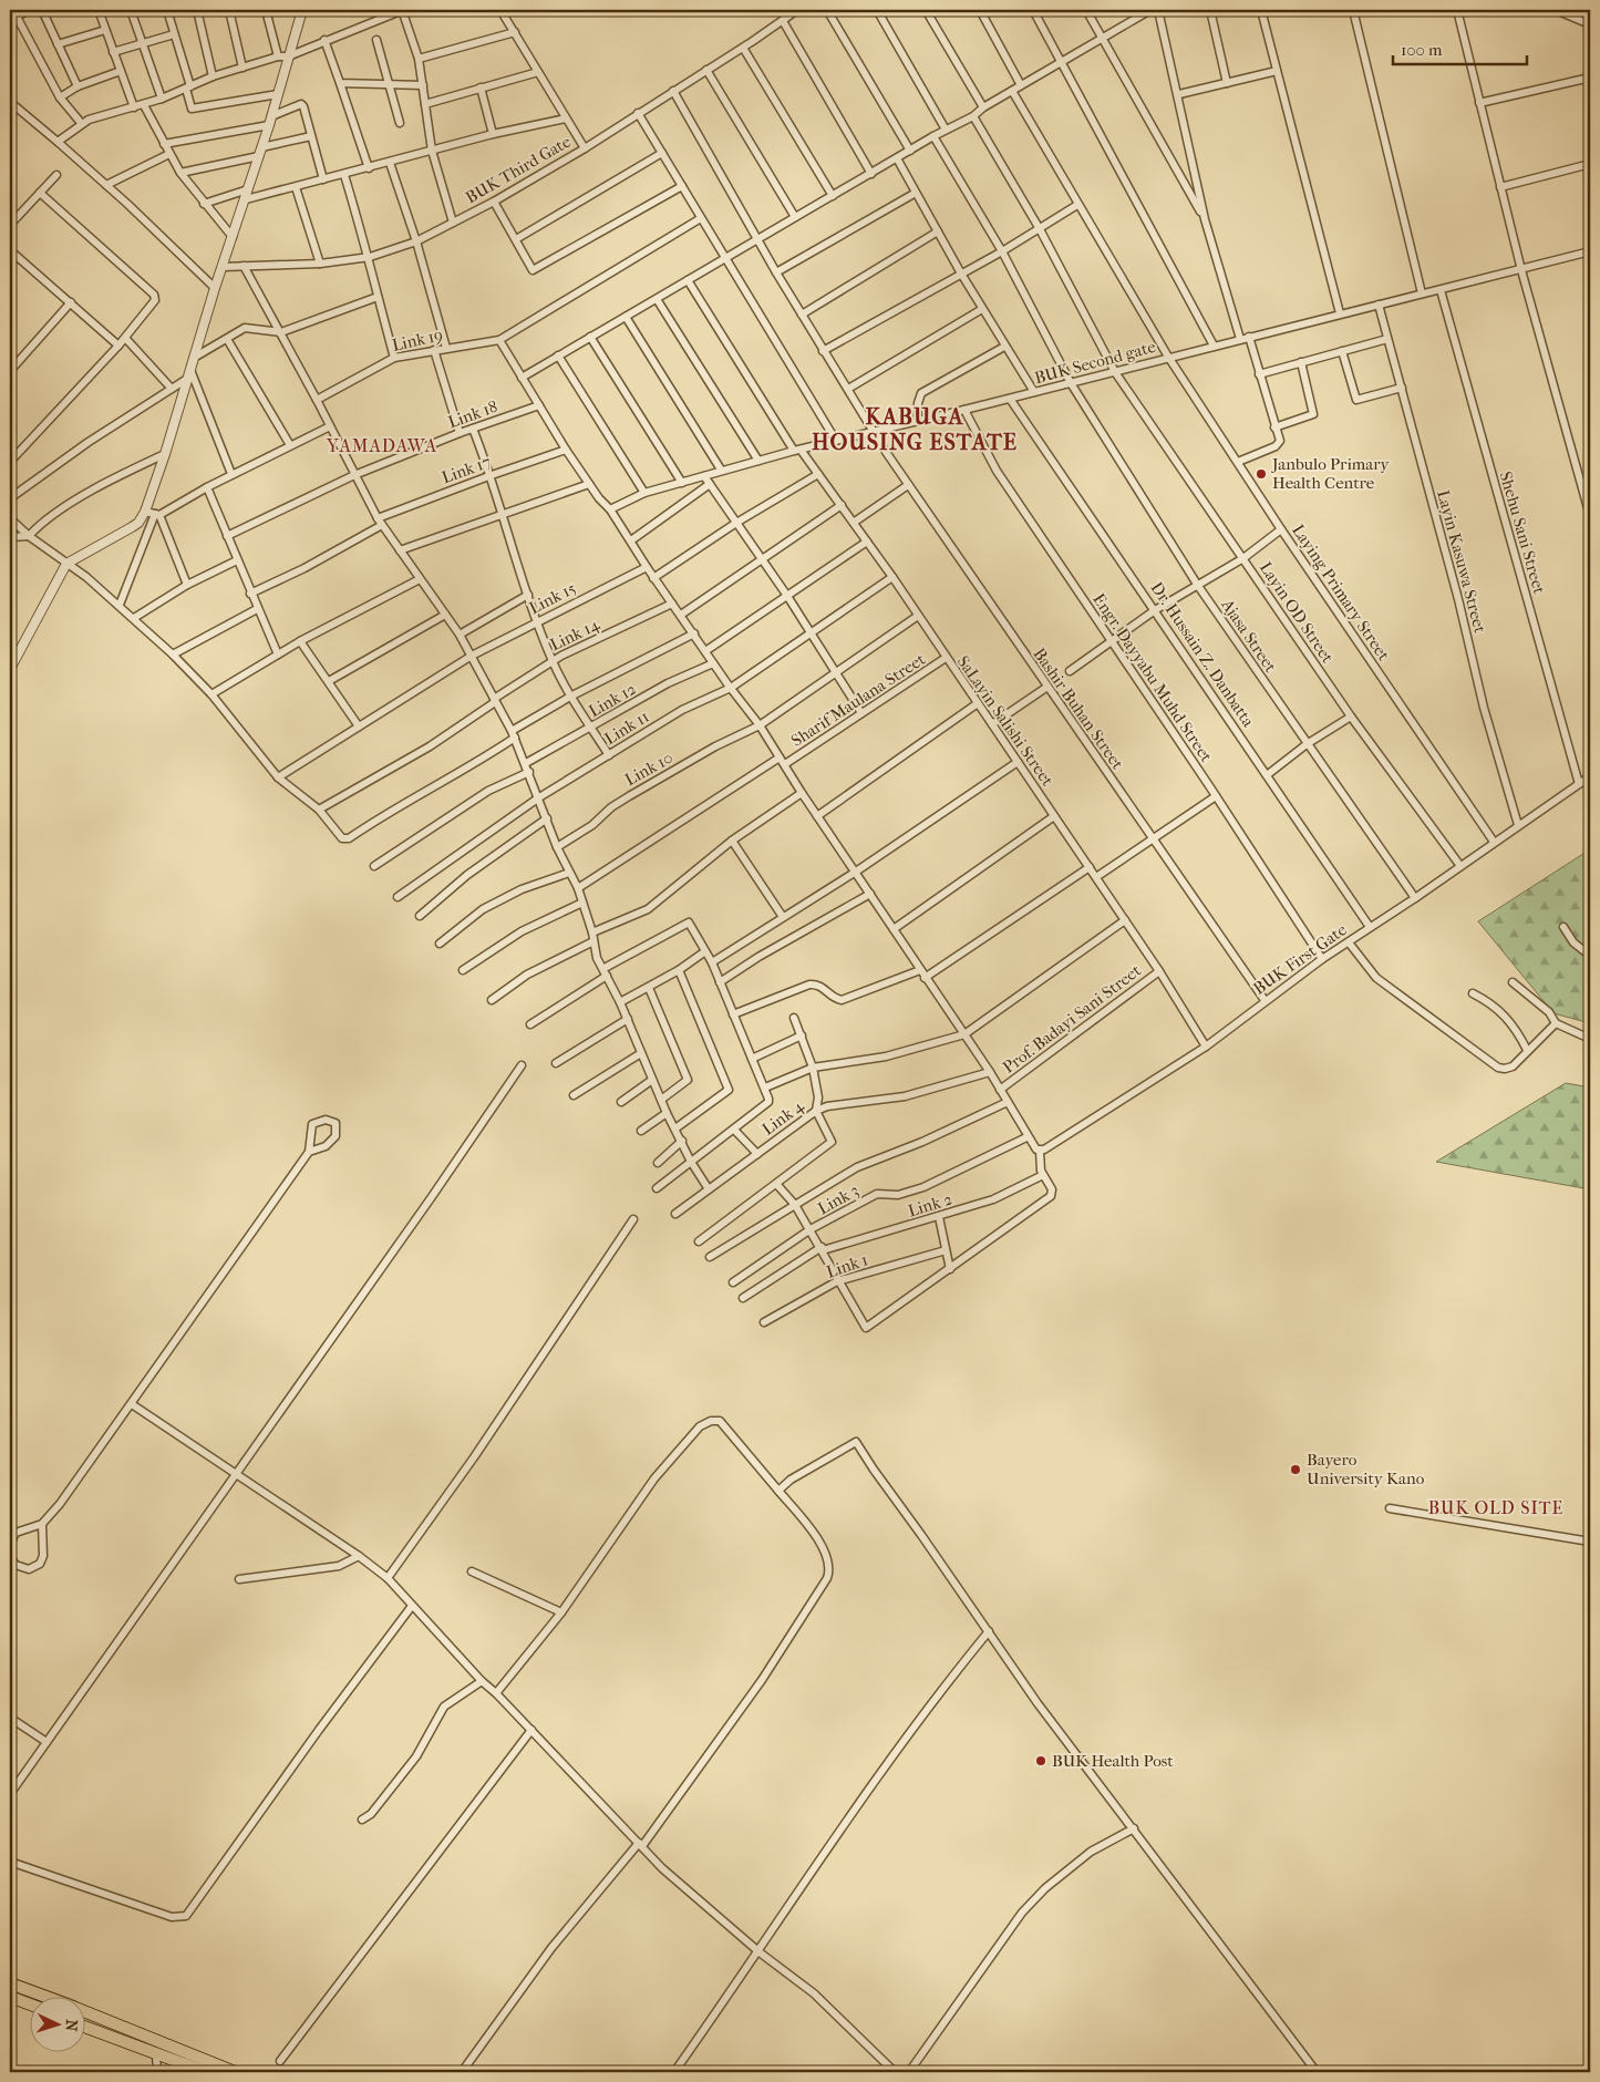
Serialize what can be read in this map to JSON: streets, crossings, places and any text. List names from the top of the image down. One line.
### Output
{"streets":{"street":["BUK Third Gate","Link 19","BUK Second gate","Link 18","Link 17","Shehu Sani Street","Layin Kasuwa Street","Laying Primary Street","Link 15","Layin OD Street","Link 14","Ajasa Street","Dr. Hussain Z. Danbatta","Engr. Dayyabu Muhd Street","Link 12","Sharif Maulana Street","Bashir Buhan Street","SaLayin Salishi Street","Link 11","Link 10","BUK First Gate","Prof. Badayi Sani Street","Link 4","Link 3","Link 2","Link 1"]},"crossings":[["BUK Third Gate","Bashir Buhan Street"],["BUK Second gate","Shehu Sani Street"],["BUK Second gate","Layin Kasuwa Street"],["BUK Second gate","Laying Primary Street"],["BUK Second gate","Layin OD Street"],["BUK Second gate","Ajasa Street"],["BUK Second gate","Dr. Hussain Z. Danbatta"],["BUK Second gate","Engr. Dayyabu Muhd Street"],["BUK Second gate","Bashir Buhan Street"],["BUK Second gate","SaLayin Salishi Street"],["Shehu Sani Street","BUK First Gate"],["Layin Kasuwa Street","BUK First Gate"],["Laying Primary Street","BUK First Gate"],["Layin OD Street","BUK First Gate"],["Ajasa Street","BUK First Gate"],["Dr. Hussain Z. Danbatta","BUK First Gate"],["Engr. Dayyabu Muhd Street","BUK First Gate"],["Sharif Maulana Street","SaLayin Salishi Street"],["Bashir Buhan Street","BUK First Gate"],["SaLayin Salishi Street","Link 11"],["SaLayin Salishi Street","Link 10"],["SaLayin Salishi Street","BUK First Gate"],["SaLayin Salishi Street","Prof. Badayi Sani Street"]],"districts":["KABUGA HOUSING ESTATE","YAMADAWA","BUK OLD SITE"],"places":["Janbulo Primary Health Centre","Bayero University Kano","BUK Health Post"],"scale_bar":"100 m","north":"right"}
